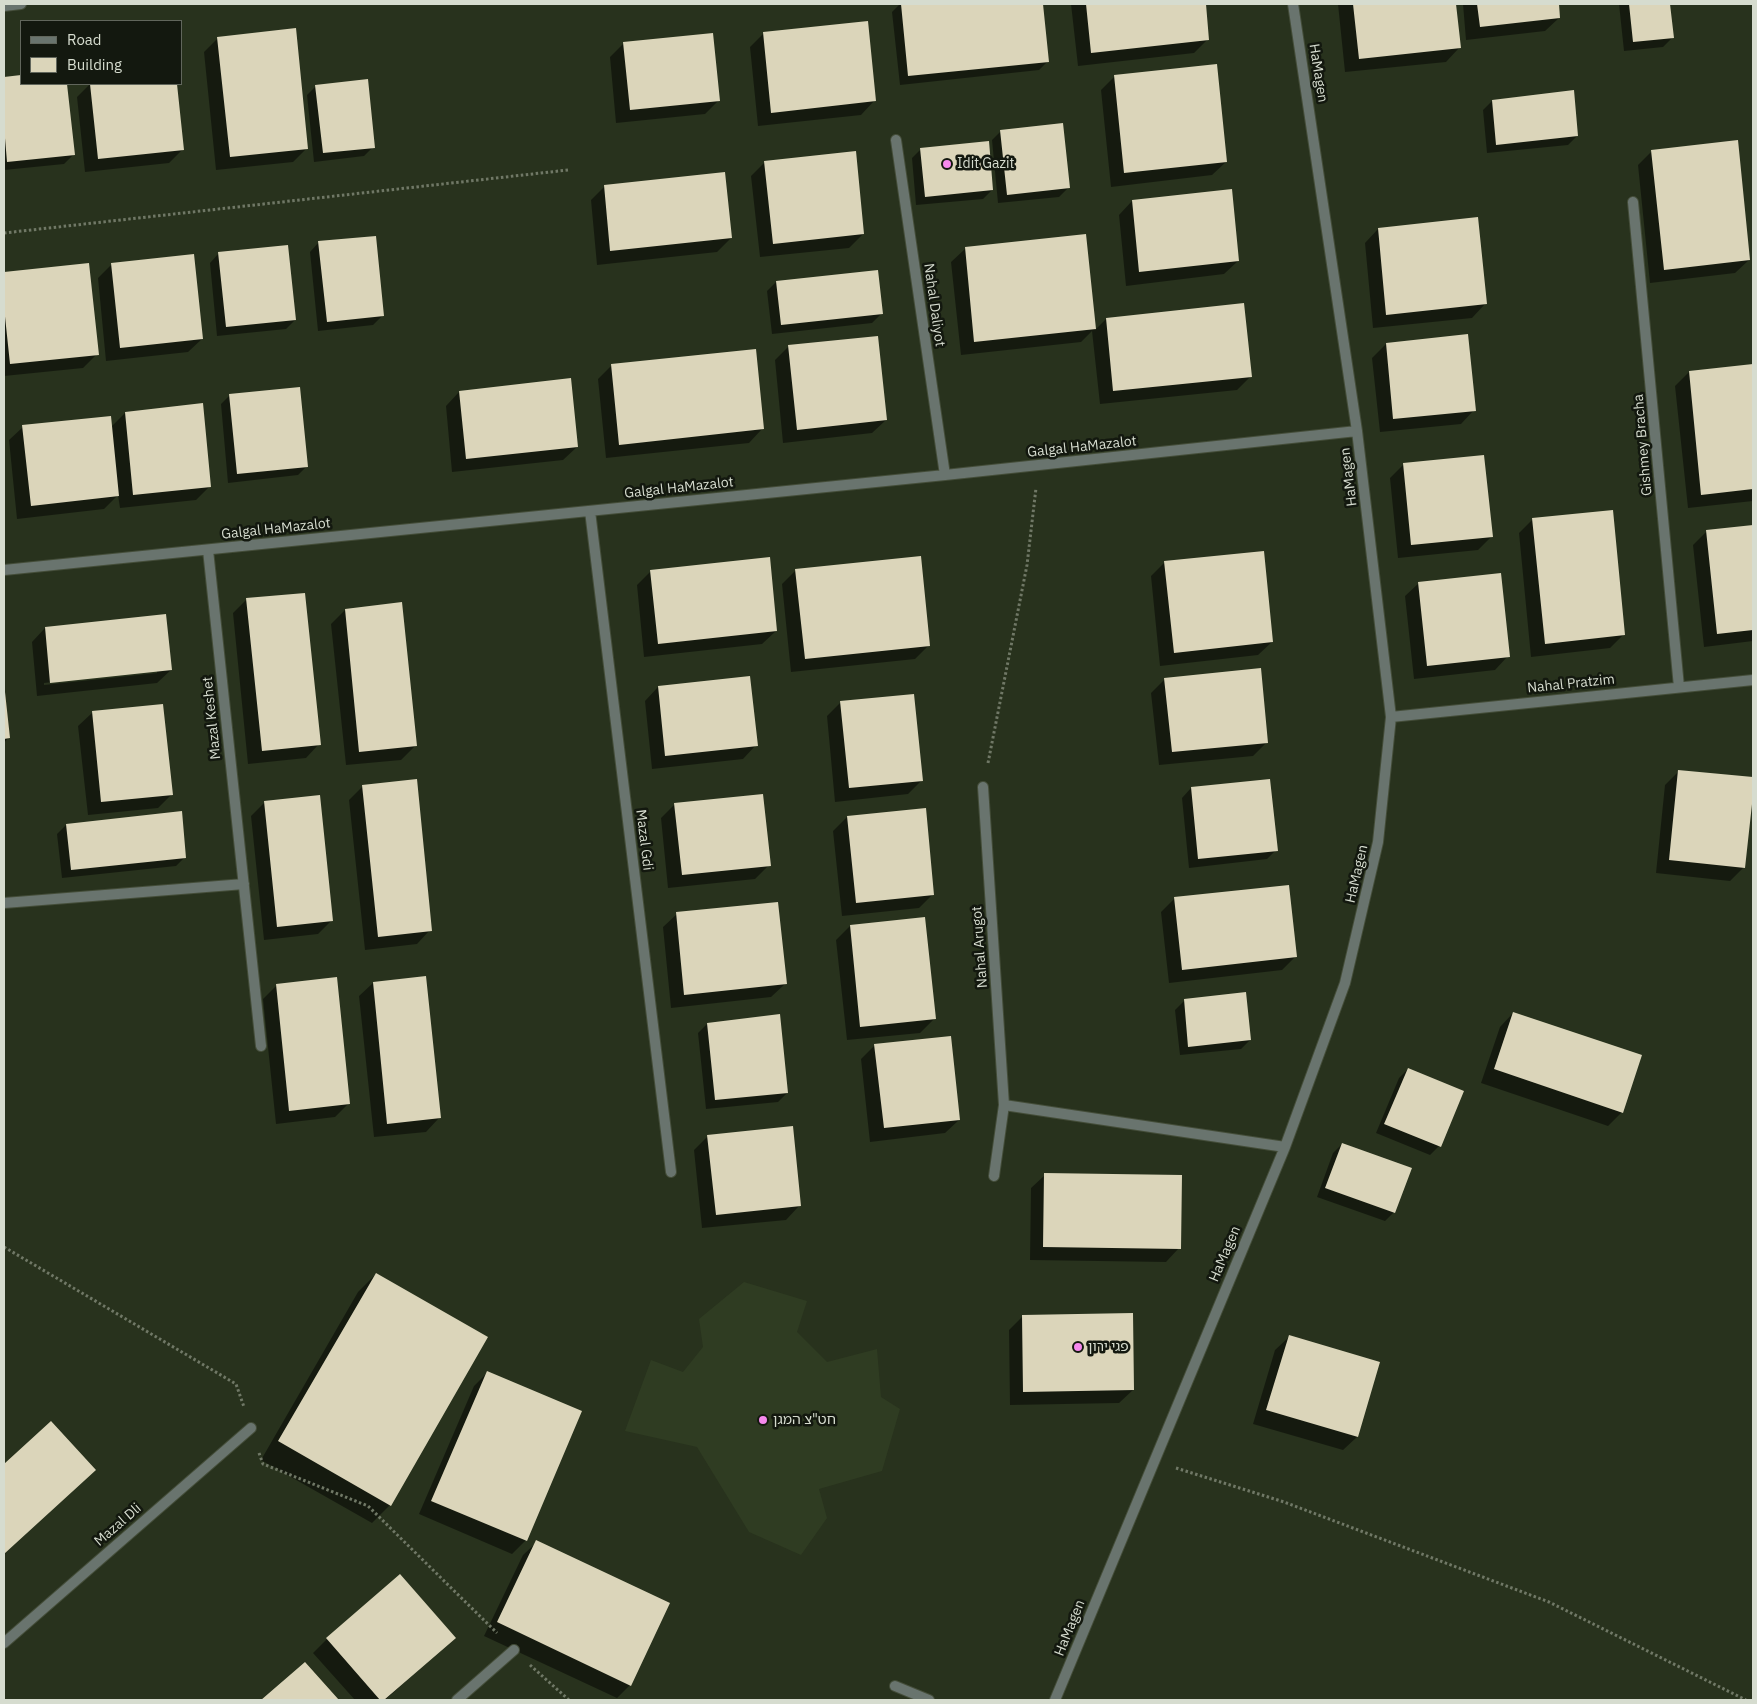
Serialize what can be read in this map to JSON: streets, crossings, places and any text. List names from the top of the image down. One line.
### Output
{"streets":{"street":["HaMagen","Nahal Daliyot","Gishmey Bracha","Galgal HaMazalot","Nahal Pratzim","Mazal Keshet","Mazal Gdi","Nahal Arugot","Mazal Dli"]},"crossings":[["HaMagen","Galgal HaMazalot"],["HaMagen","Nahal Pratzim"],["Nahal Daliyot","Galgal HaMazalot"],["Gishmey Bracha","Nahal Pratzim"],["Galgal HaMazalot","Mazal Keshet"],["Galgal HaMazalot","Mazal Gdi"]],"places":["Idit Gazit","פגי ירון","חט\"צ המגן"],"legend":["Road","Building"]}
